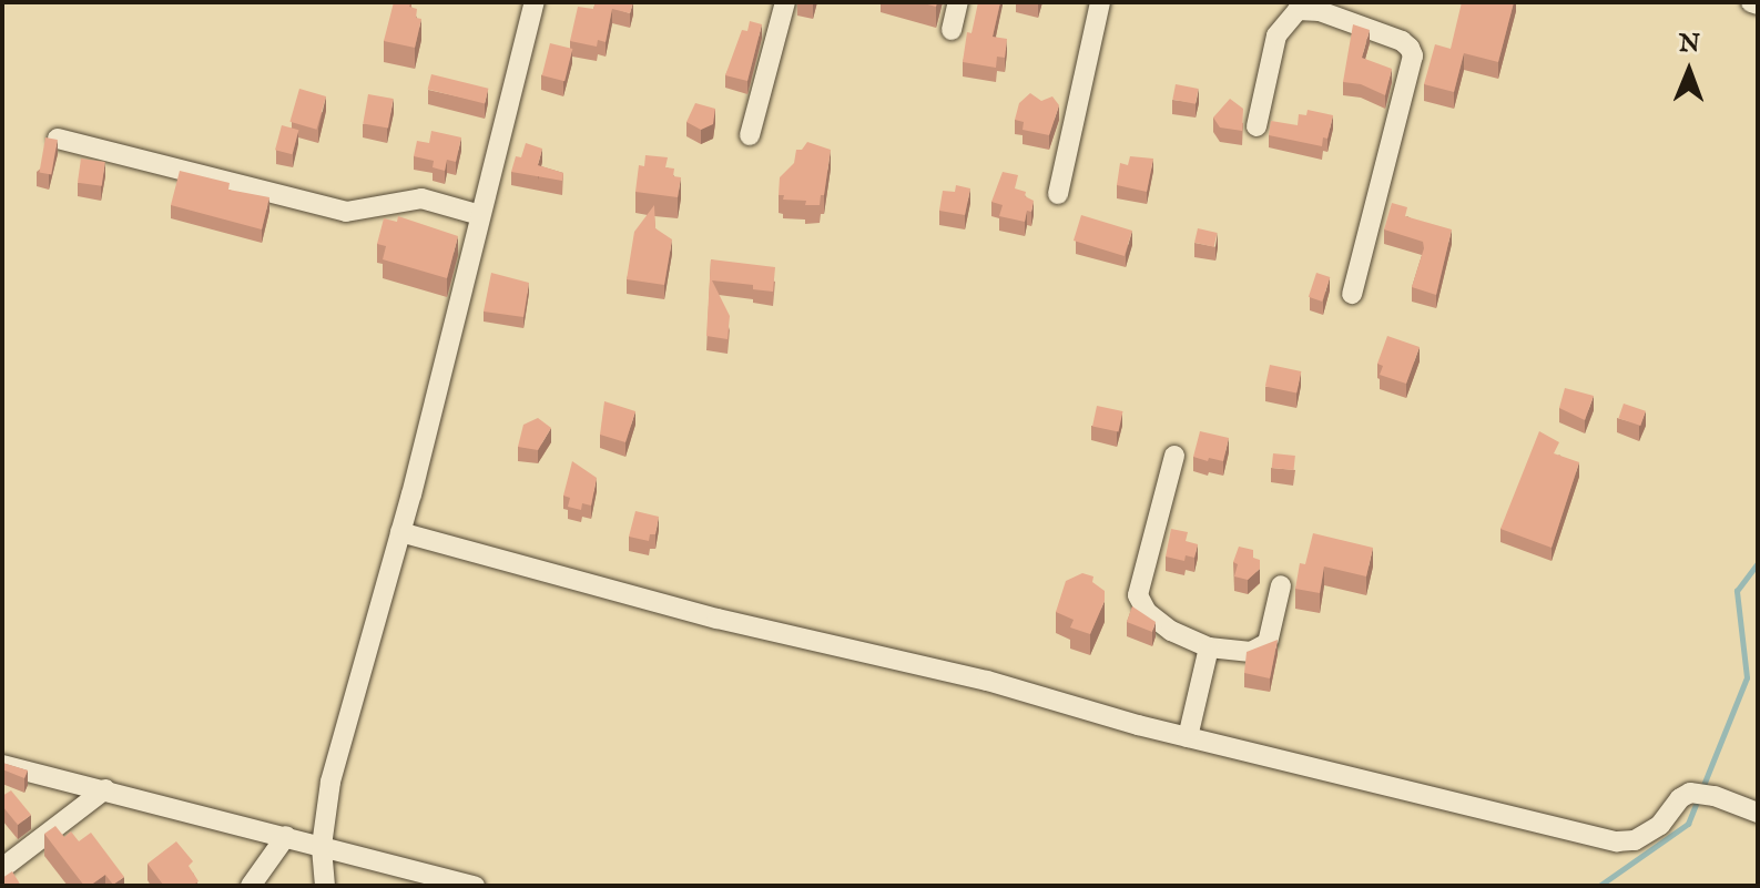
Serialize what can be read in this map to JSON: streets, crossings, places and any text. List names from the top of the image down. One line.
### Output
{"north":"top"}
